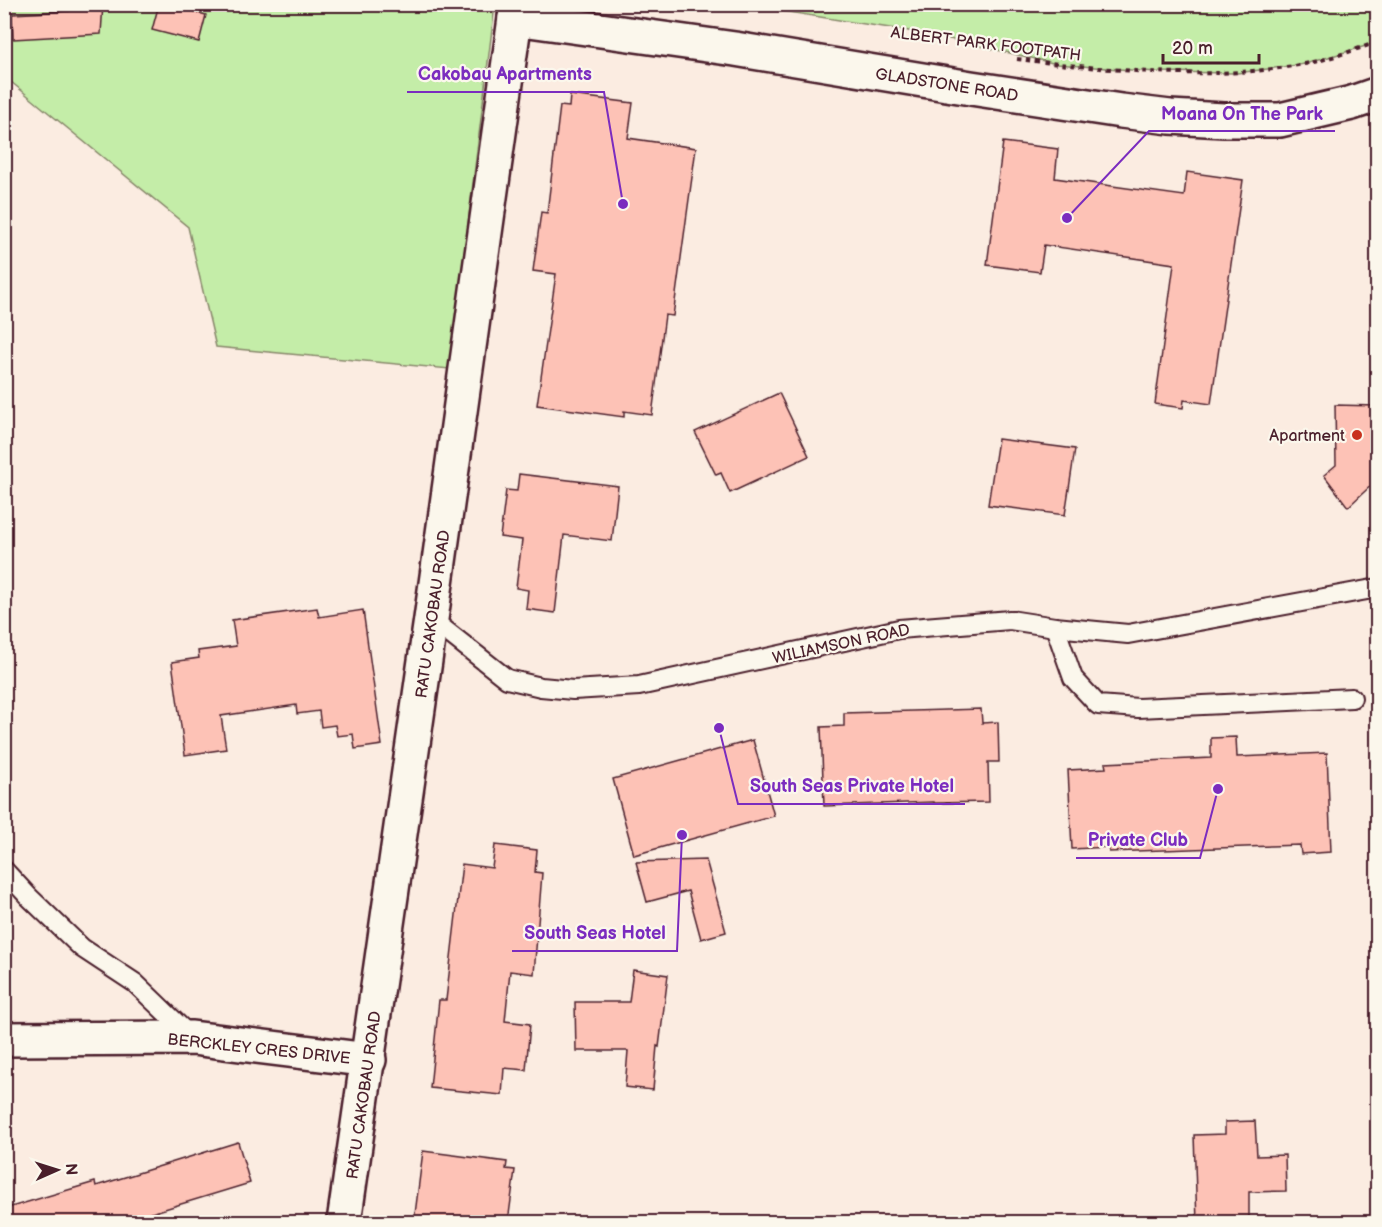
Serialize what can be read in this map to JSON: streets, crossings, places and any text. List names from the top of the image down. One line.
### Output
{"streets":{"street":["GLADSTONE ROAD","RATU CAKOBAU ROAD","BERCKLEY CRES DRIVE"],"lane":["WILIAMSON ROAD"],"path":["ALBERT PARK FOOTPATH"]},"crossings":[["GLADSTONE ROAD","RATU CAKOBAU ROAD"],["RATU CAKOBAU ROAD","WILIAMSON ROAD"],["RATU CAKOBAU ROAD","BERCKLEY CRES DRIVE"]],"places":["Cakobau Apartments","Moana On The Park","Apartment","South Seas Private Hotel","Private Club","South Seas Hotel"],"scale_bar":"20 m","north":"right"}
